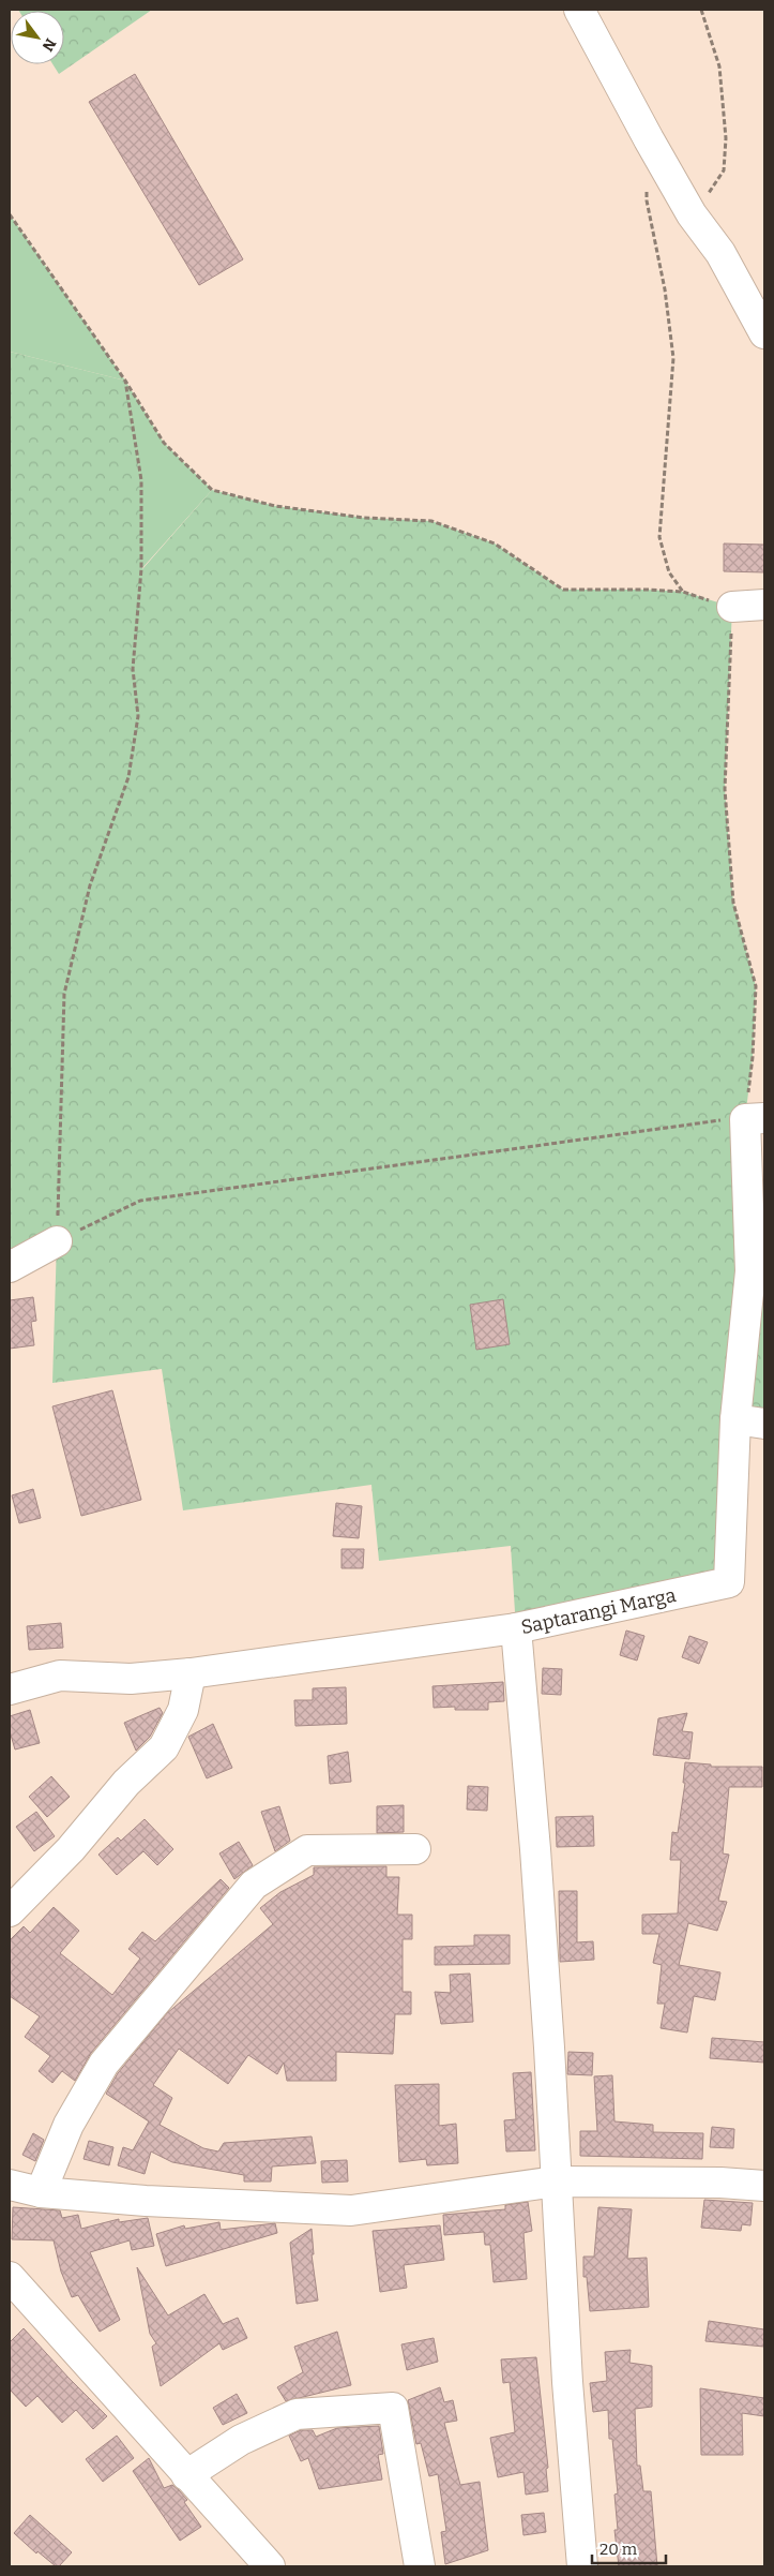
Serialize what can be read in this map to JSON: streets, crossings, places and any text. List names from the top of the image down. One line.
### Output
{"streets":{"street":["Saptarangi Marga"]},"scale_bar":"20 m","north":"bottom right"}
